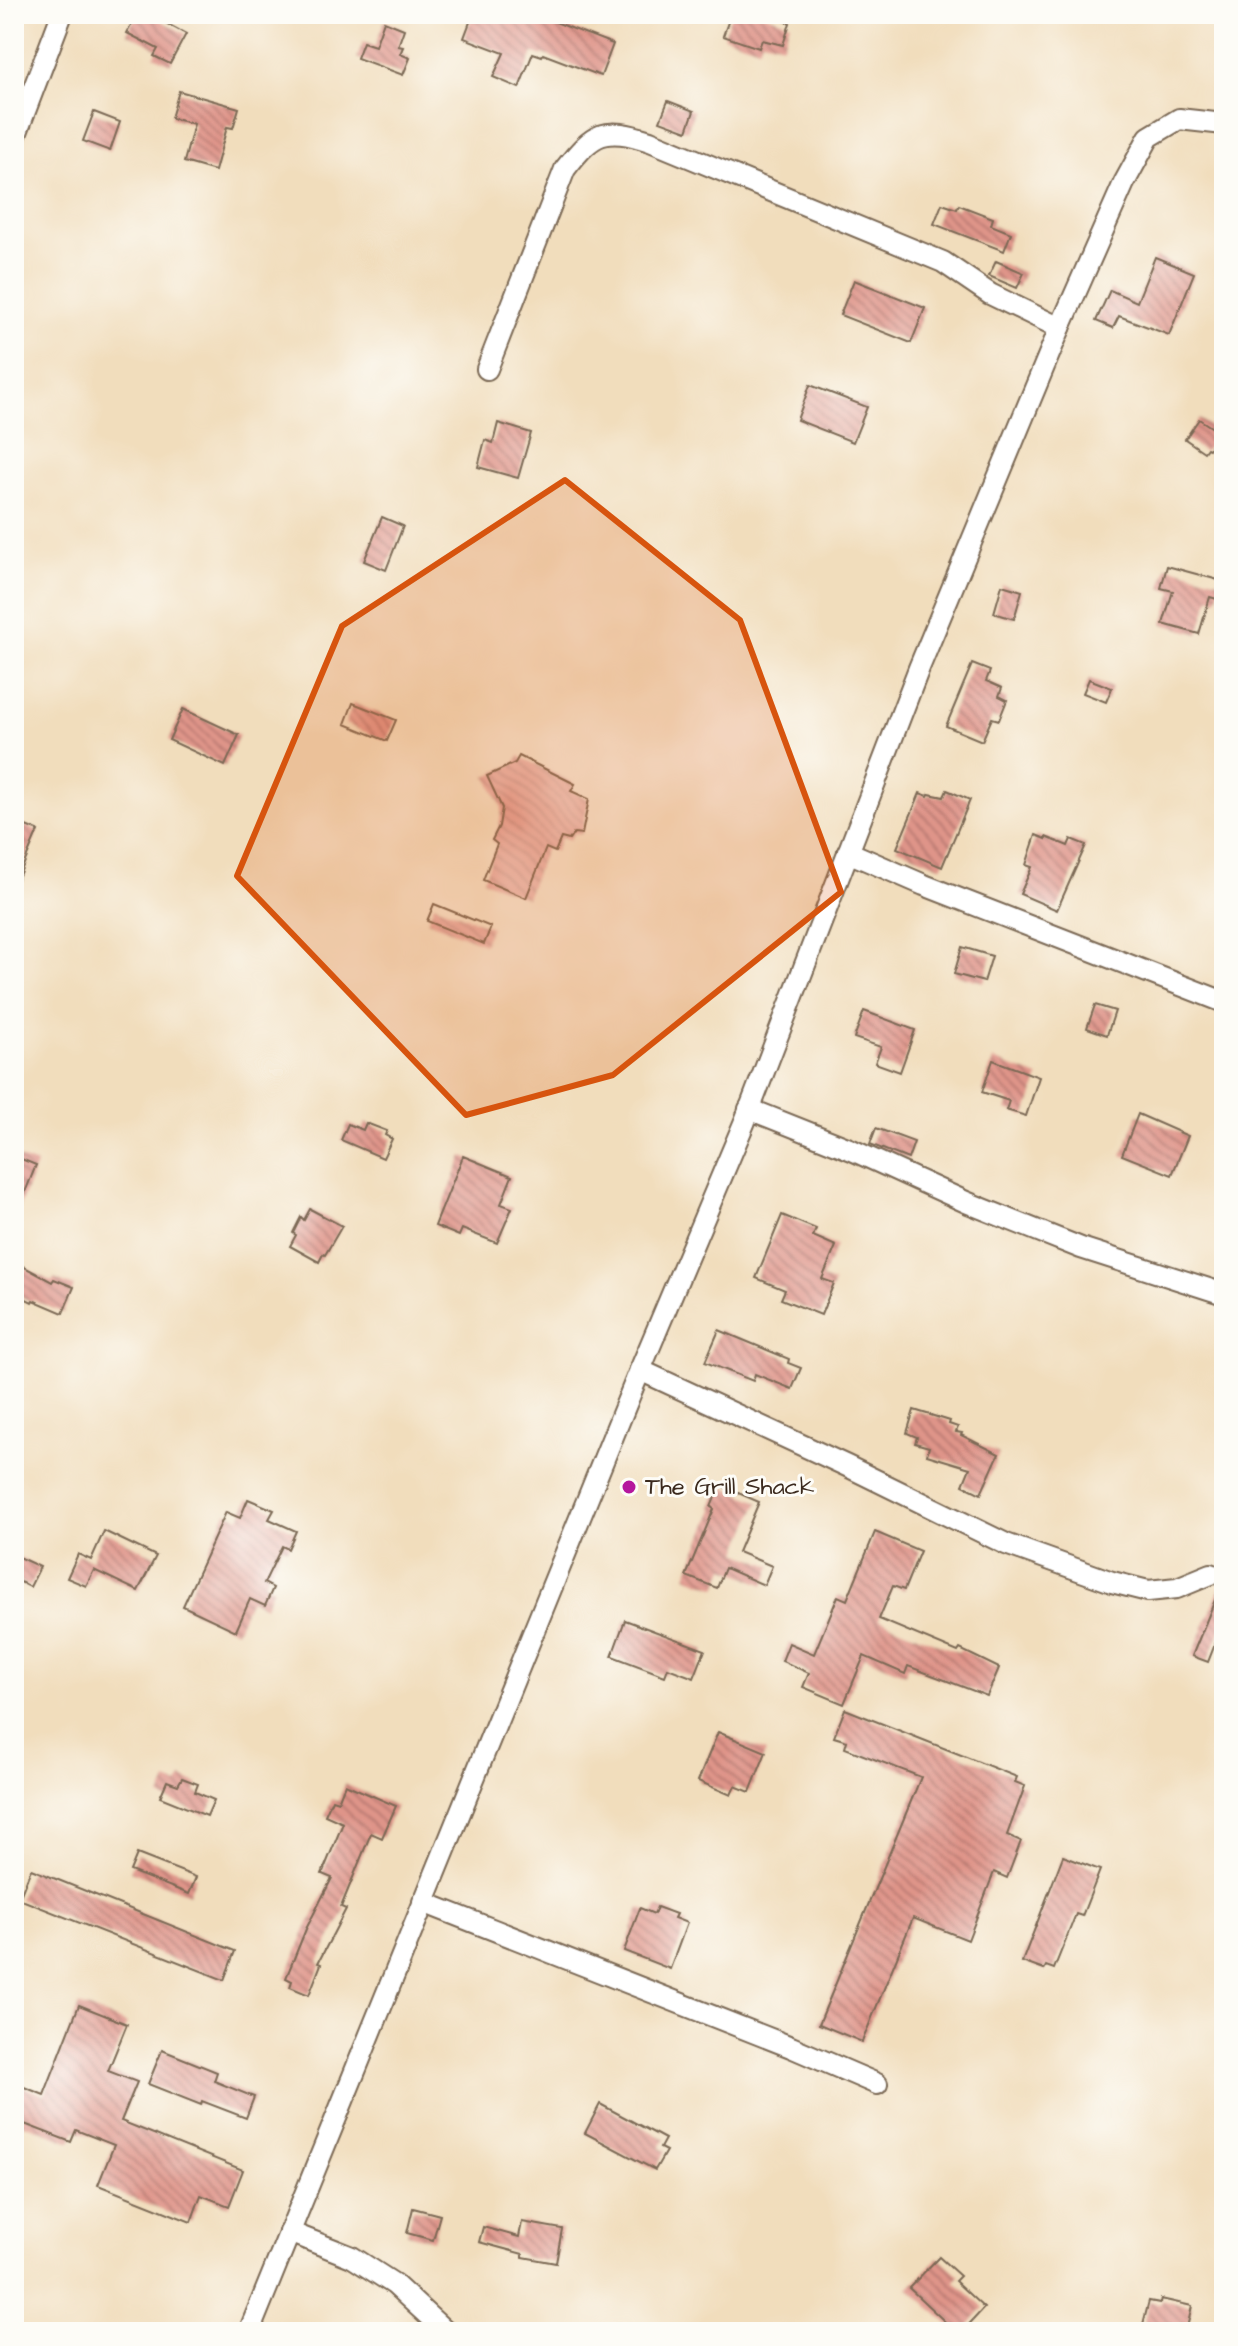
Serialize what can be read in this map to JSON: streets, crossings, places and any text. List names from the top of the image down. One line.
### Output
{"places":["The Grill Shack"]}
